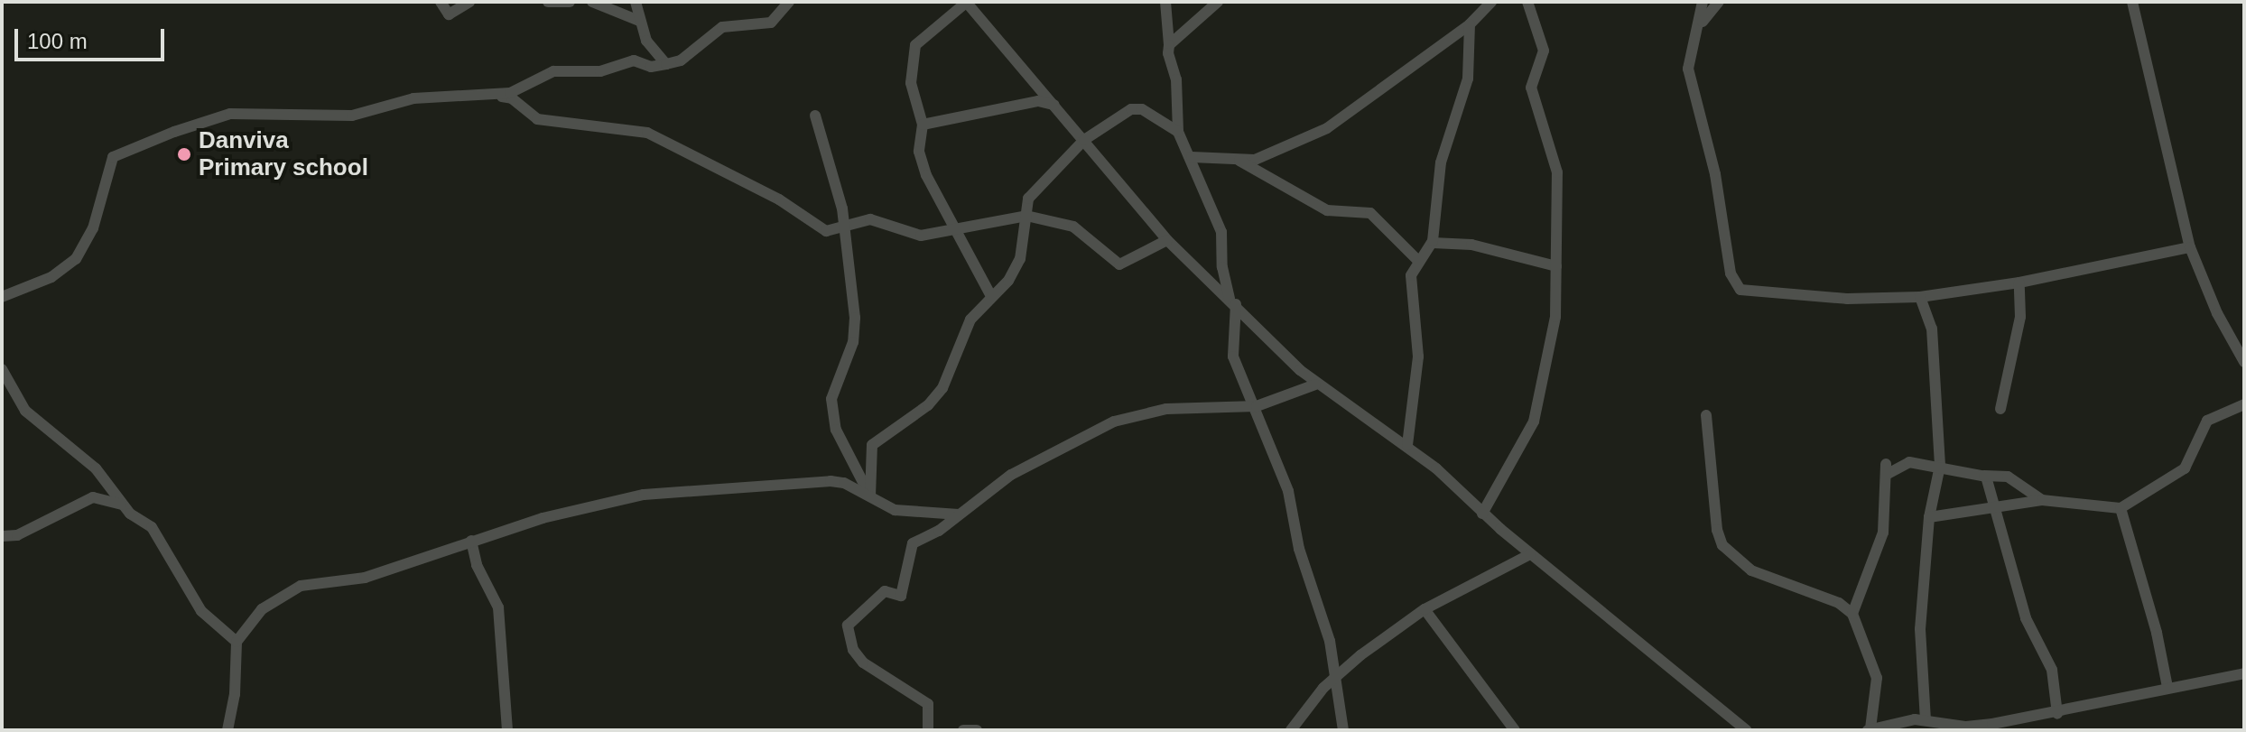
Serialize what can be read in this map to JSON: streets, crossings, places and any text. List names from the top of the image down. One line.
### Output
{"places":["Danviva Primary school"],"scale_bar":"100 m"}
